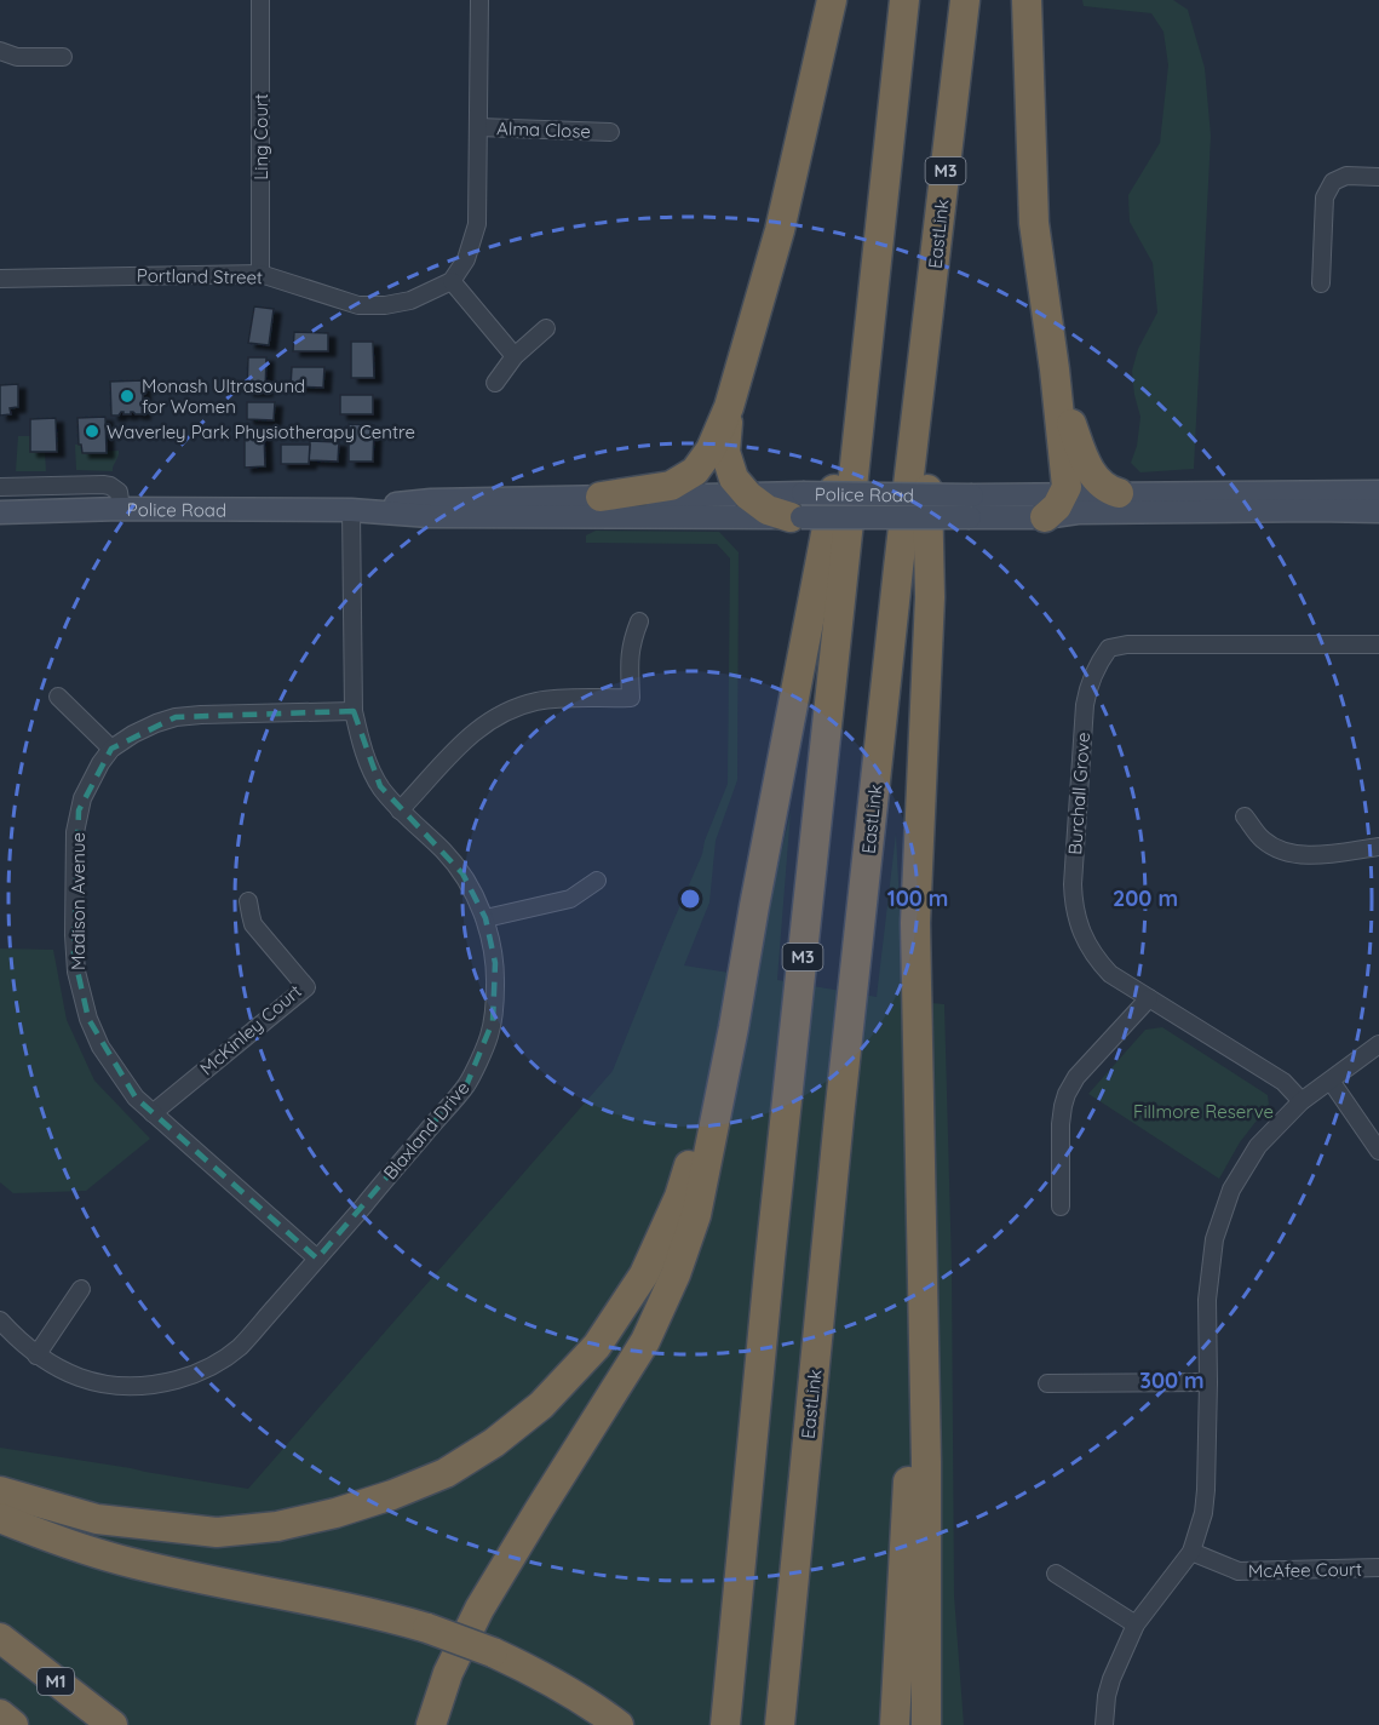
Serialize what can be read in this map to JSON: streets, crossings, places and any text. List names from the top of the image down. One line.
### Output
{"streets":{"highway":["M3","EastLink","M1"],"main road":["Police Road"],"street":["Alma Close","Ling Court","Portland Street","Burchall Grove","Madison Avenue","McKinley Court","Blaxland Drive","McAfee Court"]},"crossings":[["Ling Court","Portland Street"],["Police Road","Blaxland Drive"],["Madison Avenue","McKinley Court"],["Madison Avenue","Blaxland Drive"]],"parks":["Fillmore Reserve"],"places":["Monash Ultrasound for Women","Waverley Park Physiotherapy Centre"],"rings":["100 m","200 m","300 m"]}
